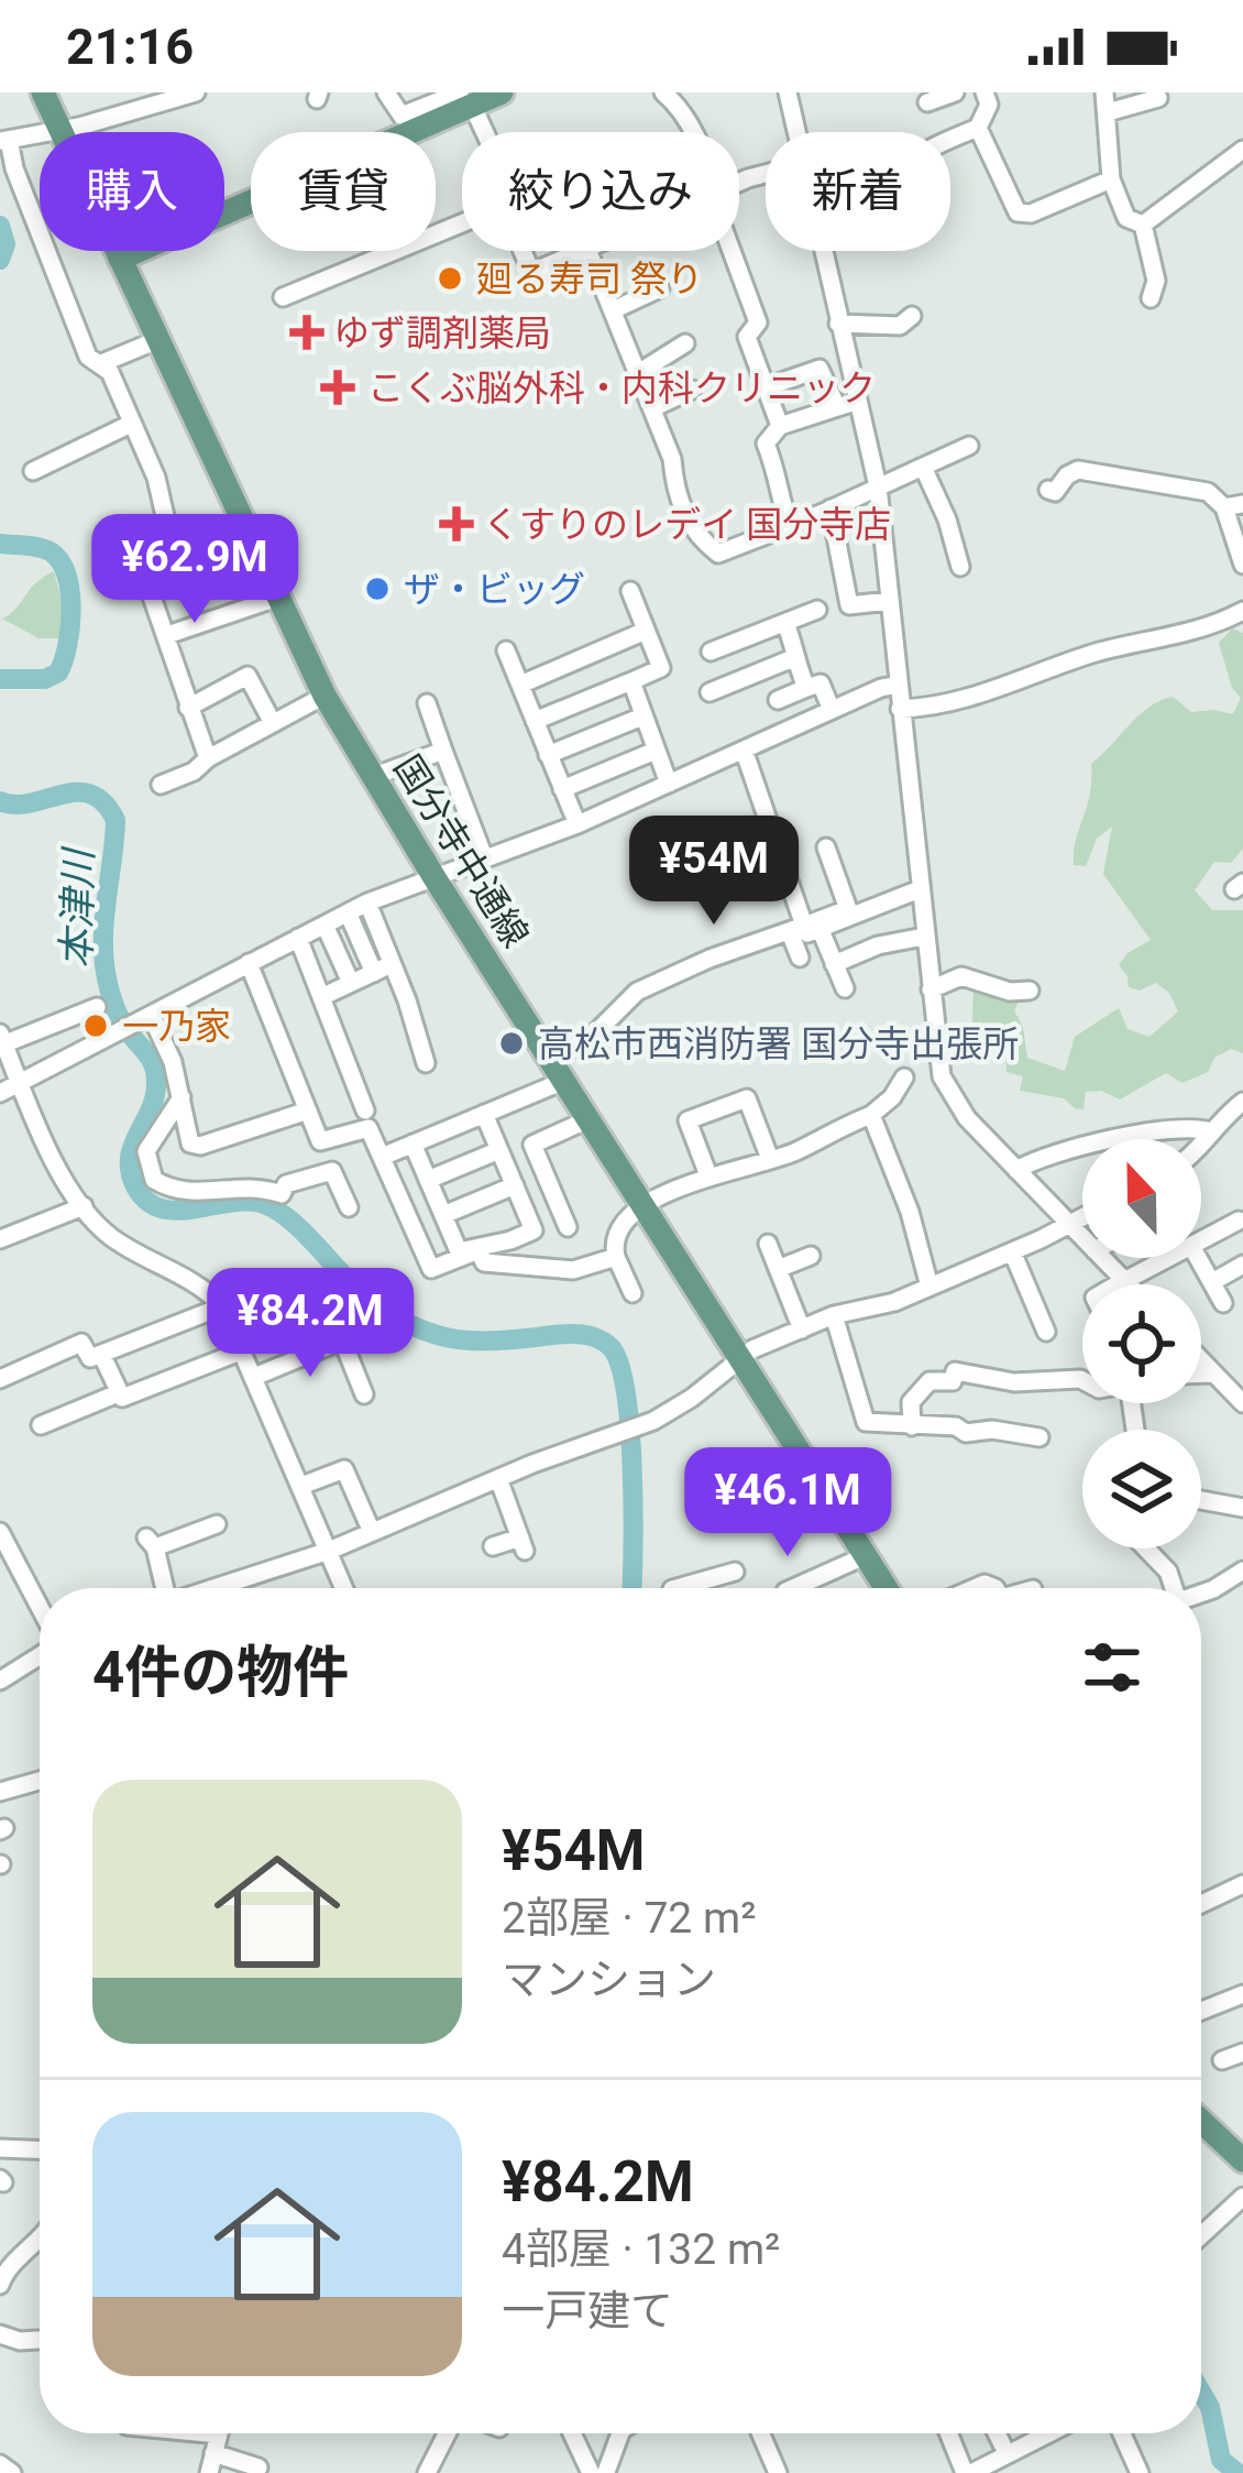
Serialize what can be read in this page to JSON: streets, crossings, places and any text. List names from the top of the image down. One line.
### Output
{"streets":{"main road":["国分寺中通線"]},"water":["本津川"],"places":{"other":["廻る寿司 祭り","ザ・ビッグ","一乃家","高松市西消防署 国分寺出張所"],"health":["ゆず調剤薬局","こくぶ脳外科・内科クリニック","くすりのレデイ 国分寺店"]},"north":"top","page":{"status":"21:16","chip":["購入","賃貸","絞り込み","新着"],"price":["¥62.9M","¥54M","¥84.2M","¥46.1M"],"heading":"4件の物件","list":[{"name":"¥54M","note":"2部屋 · 72 m² · マンション"},{"name":"¥84.2M","note":"4部屋 · 132 m² · 一戸建て"}]}}
